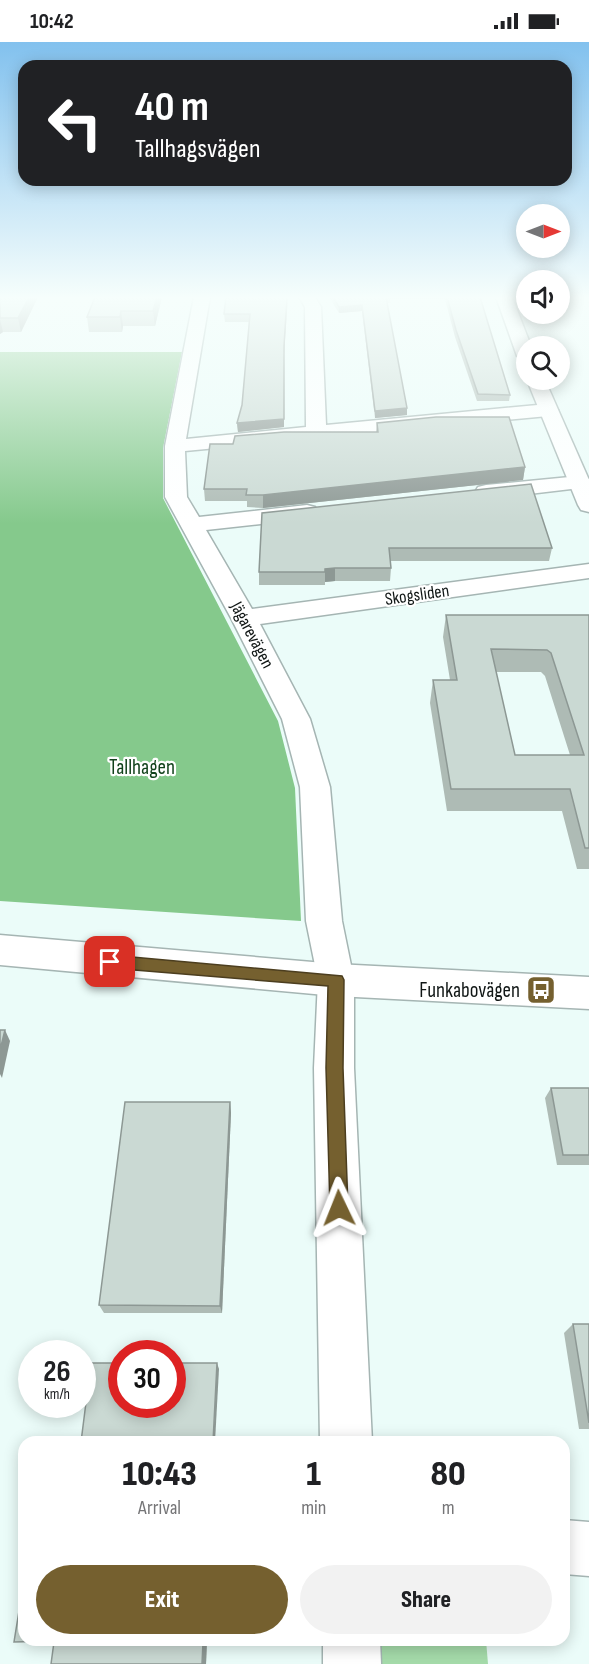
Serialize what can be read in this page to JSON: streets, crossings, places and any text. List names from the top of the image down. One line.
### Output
{"streets":{"street":["Skogsliden","Jägarevägen"]},"crossings":[["Skogsliden","Jägarevägen"]],"parks":["Tallhagen"],"places":{"bus stop":["Funkabovägen"]},"north":"right","page":{"status":"10:42","turn":["40 m","Tallhagsvägen"],"speed":"26 km/h","limit":"30","eta":["10:43","Arrival","1","min","80","m"],"buttons":["Exit","Share"]}}
